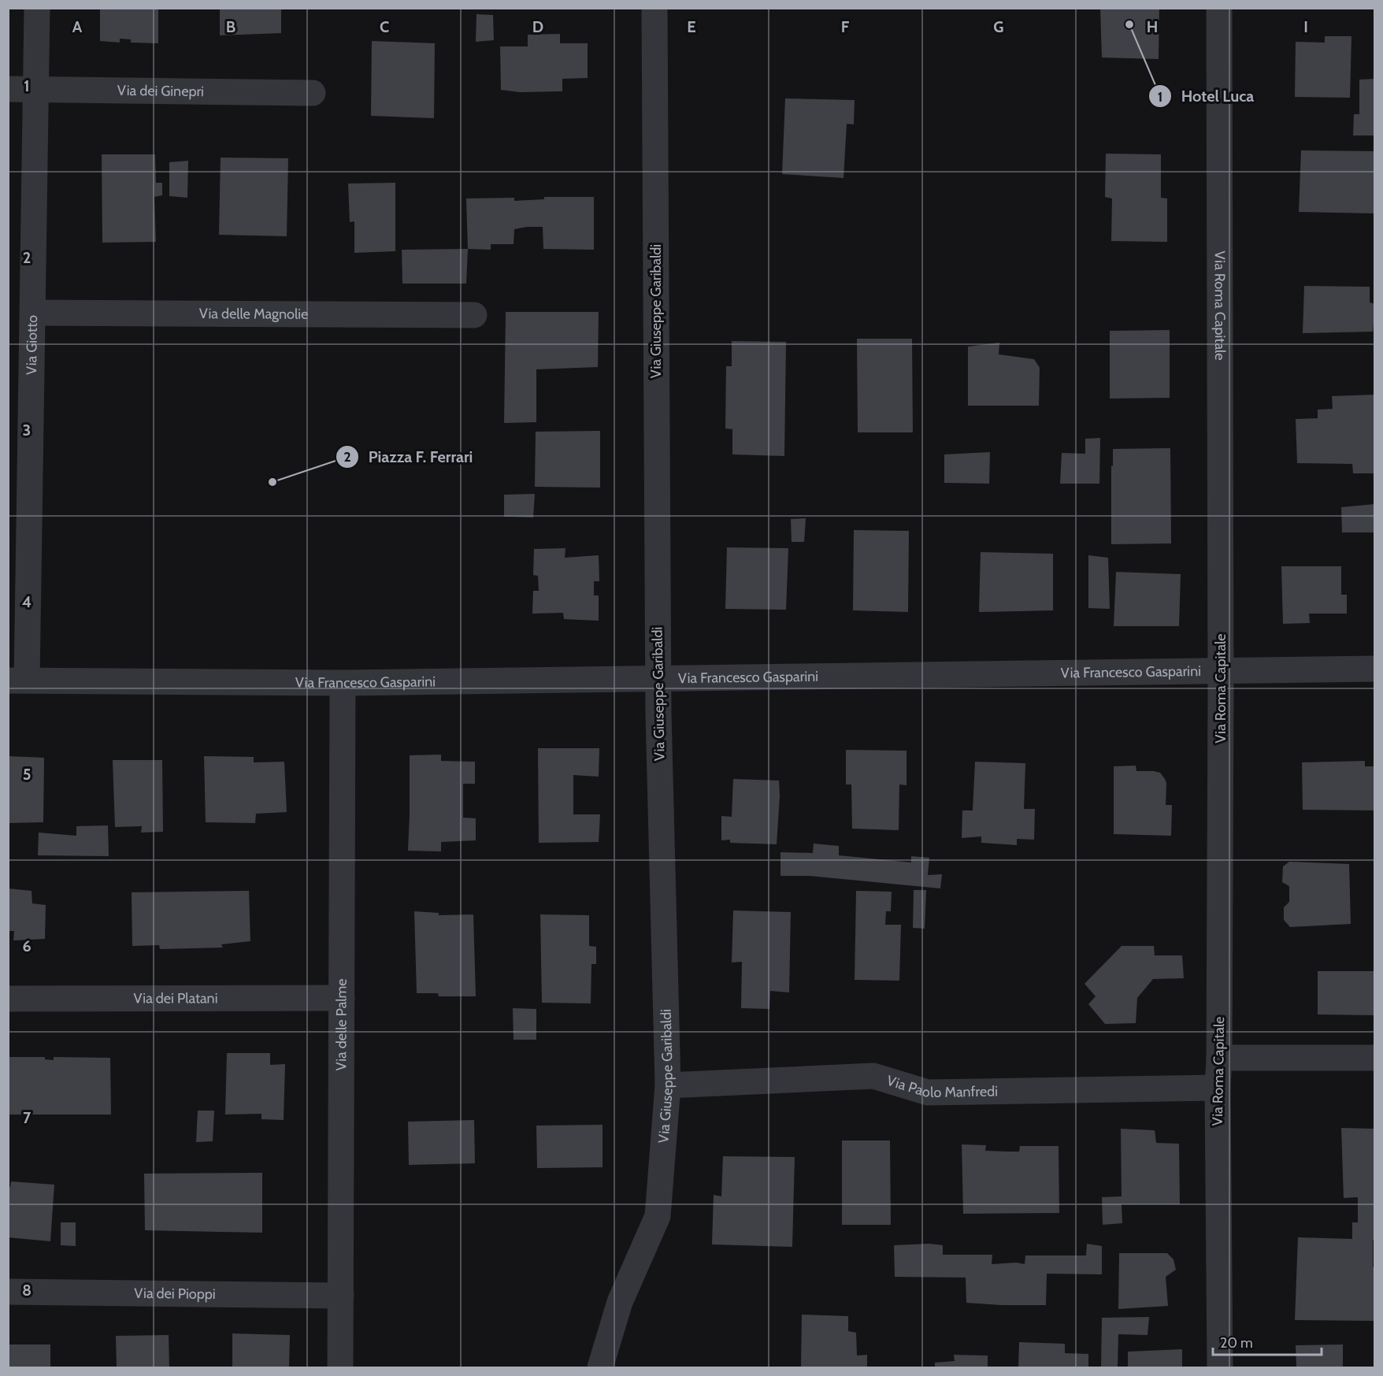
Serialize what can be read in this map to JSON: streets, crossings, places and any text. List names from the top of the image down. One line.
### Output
{"streets":{"street":["Via dei Ginepri","Via Roma Capitale","Via Giuseppe Garibaldi","Via delle Magnolie","Via Giotto","Via Francesco Gasparini","Via dei Platani","Via delle Palme","Via Paolo Manfredi","Via dei Pioppi"]},"crossings":[["Via dei Ginepri","Via Giotto"],["Via Roma Capitale","Via Francesco Gasparini"],["Via Roma Capitale","Via Paolo Manfredi"],["Via Giuseppe Garibaldi","Via Francesco Gasparini"],["Via Giuseppe Garibaldi","Via Paolo Manfredi"],["Via delle Magnolie","Via Giotto"],["Via Giotto","Via Francesco Gasparini"],["Via Francesco Gasparini","Via delle Palme"],["Via dei Platani","Via delle Palme"],["Via delle Palme","Via dei Pioppi"]],"places":["Hotel Luca","Piazza F. Ferrari"],"scale_bar":"20 m","grid":{"columns":["A","B","C","D","E","F","G","H","I"],"rows":["1","2","3","4","5","6","7","8"]}}
